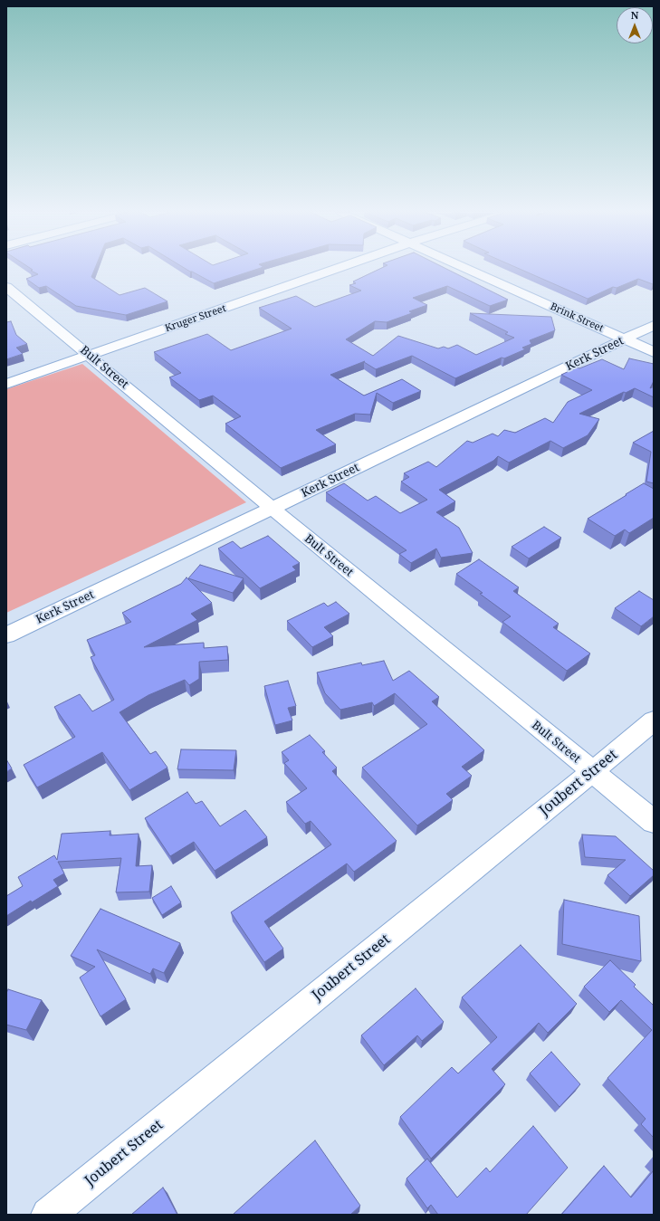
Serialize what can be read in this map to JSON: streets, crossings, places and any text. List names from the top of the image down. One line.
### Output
{"streets":{"street":["Brink Street","Kruger Street","Kerk Street","Bult Street","Joubert Street"]},"crossings":[["Brink Street","Kerk Street"],["Kruger Street","Bult Street"],["Kerk Street","Bult Street"],["Bult Street","Joubert Street"]],"north":"top"}
